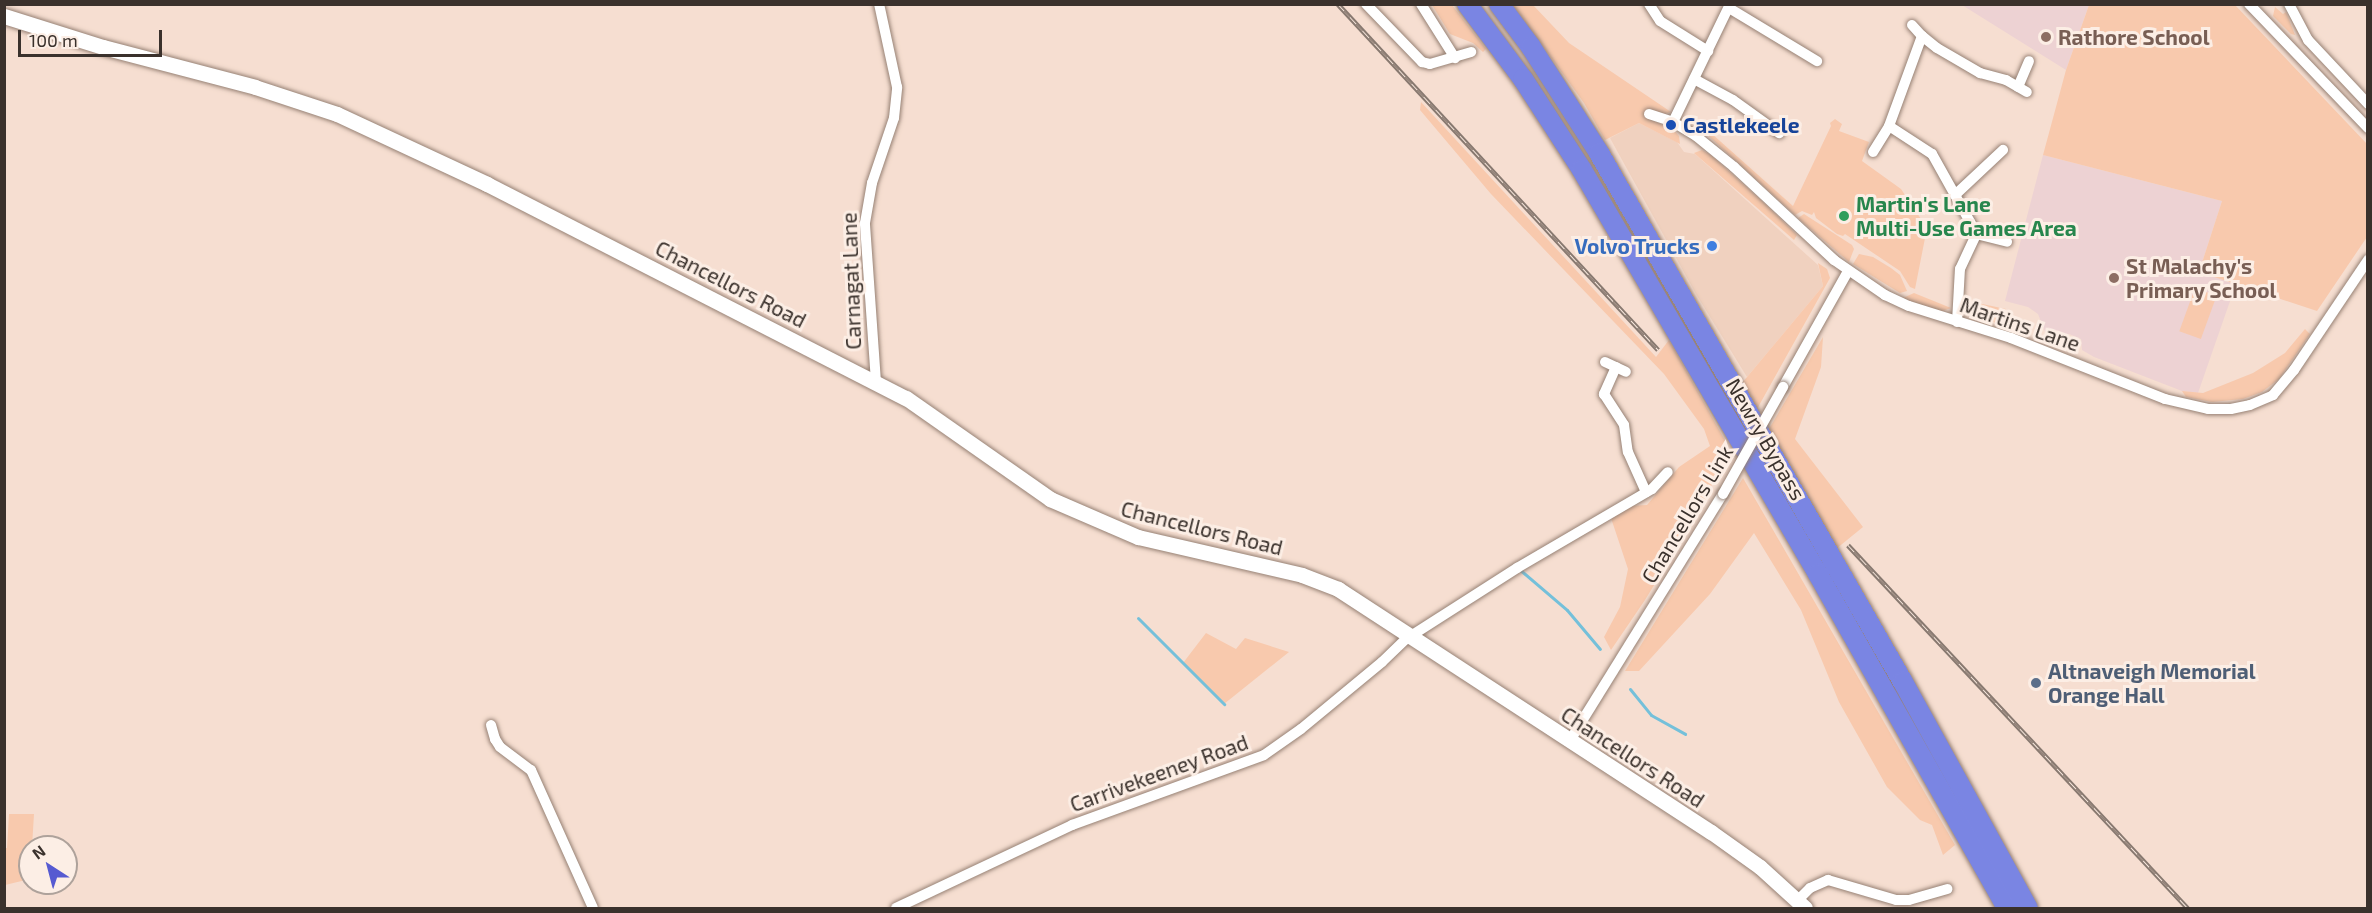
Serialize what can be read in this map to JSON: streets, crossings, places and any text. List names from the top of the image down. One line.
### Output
{"streets":{"highway":["Newry Bypass"],"street":["Carnagat Lane","Chancellors Road","Martins Lane","Chancellors Link","Carrivekeeney Road"]},"crossings":[["Carnagat Lane","Chancellors Road"],["Chancellors Road","Chancellors Link"],["Chancellors Road","Carrivekeeney Road"],["Martins Lane","Chancellors Link"]],"places":["Rathore School","Castlekeele","Martin's Lane Multi-Use Games Area","Volvo Trucks","St Malachy's Primary School","Altnaveigh Memorial Orange Hall"],"scale_bar":"100 m","north":"top left"}
